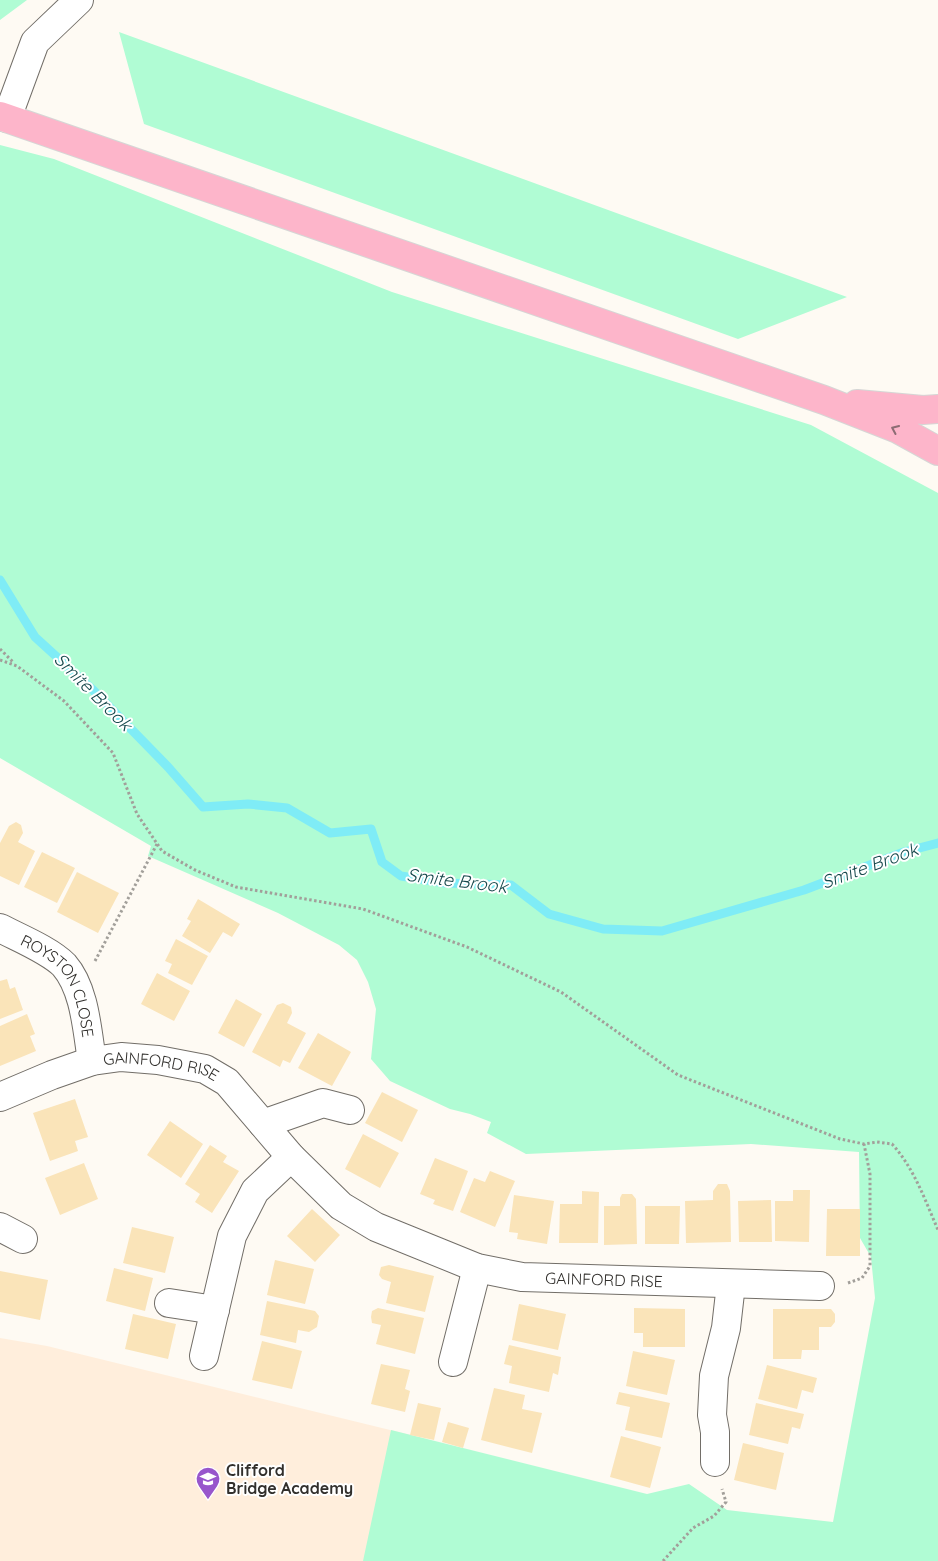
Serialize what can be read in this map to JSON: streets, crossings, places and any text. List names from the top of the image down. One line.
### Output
{"streets":{"street":["ROYSTON CLOSE","GAINFORD RISE"]},"crossings":[["ROYSTON CLOSE","GAINFORD RISE"]],"water":["Smite Brook"],"places":{"school or university":["Clifford Bridge Academy"]}}
